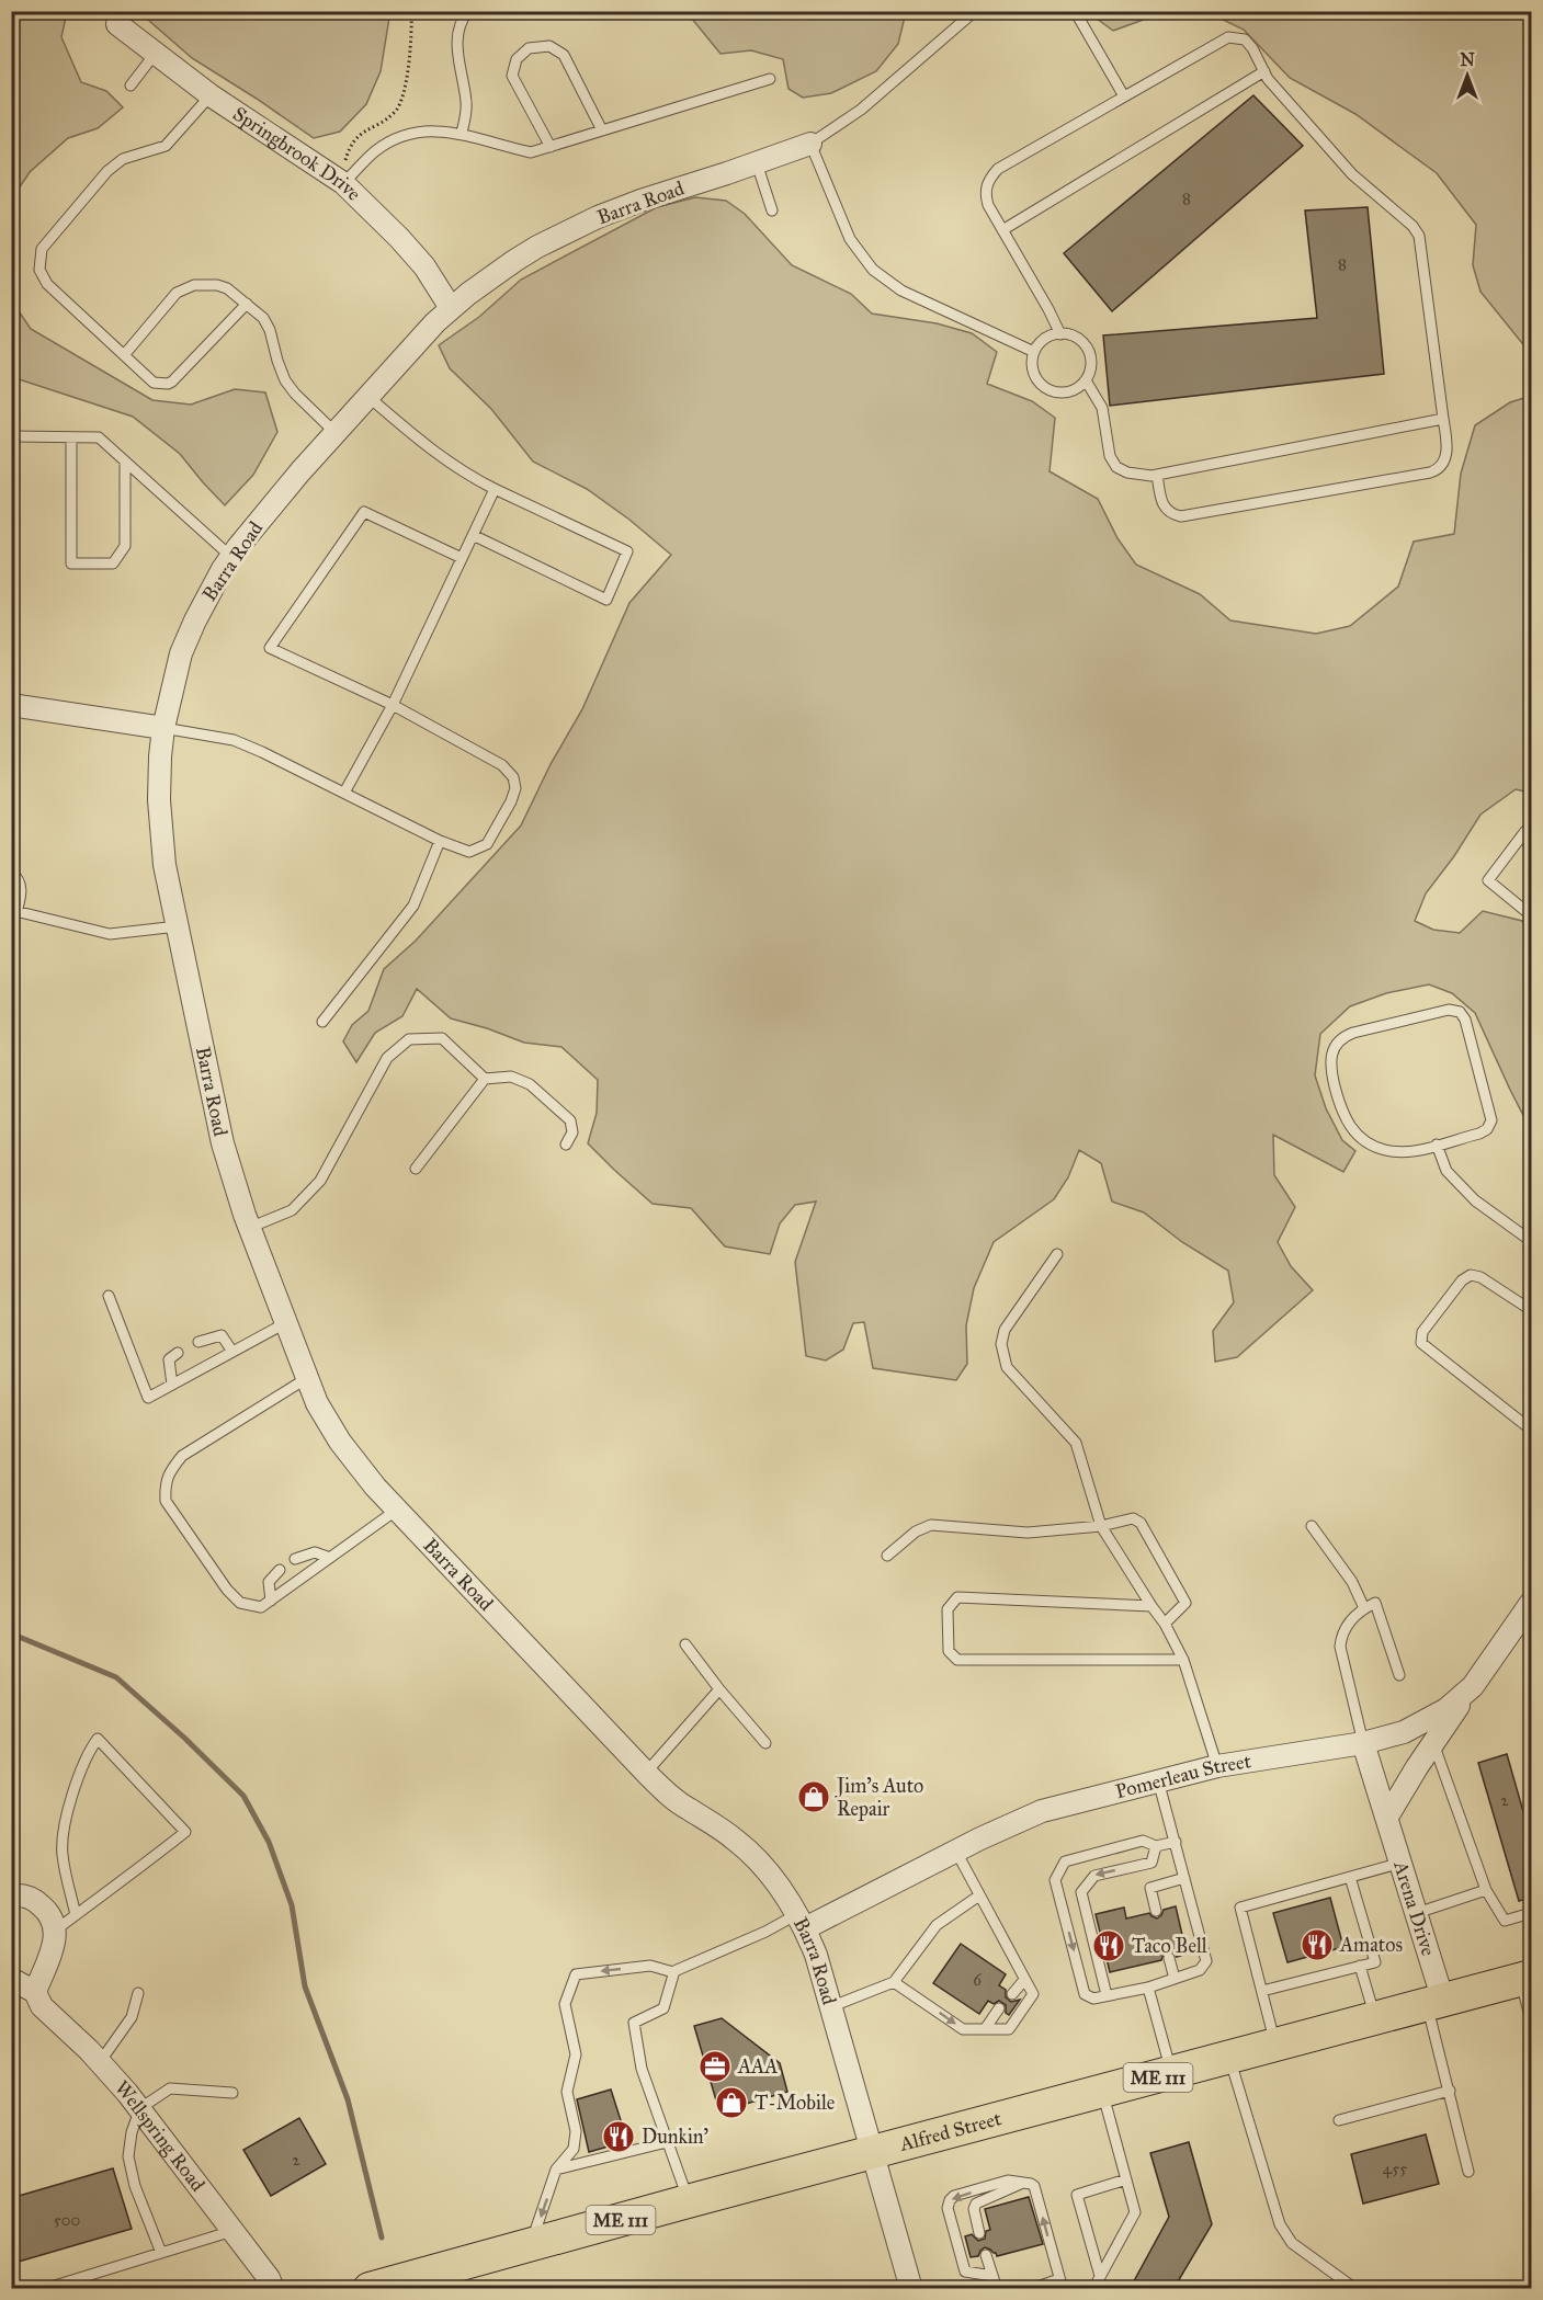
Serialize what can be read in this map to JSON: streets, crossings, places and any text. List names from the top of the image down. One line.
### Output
{"streets":{"main road":["ME 111","Alfred Street"],"street":["Springbrook Drive","Barra Road","Pomerleau Street","Arena Drive","Wellspring Road"]},"crossings":[["Springbrook Drive","Barra Road"],["Barra Road","Pomerleau Street"],["Barra Road","Alfred Street"],["Pomerleau Street","Arena Drive"],["Arena Drive","Alfred Street"]],"places":{"shop":["Jim's Auto Repair","T-Mobile"],"restaurant":["Amatos","Taco Bell","Dunkin'"],"office":["AAA"]},"house_numbers":["8","8","2","6","2","455","500"],"north":"top"}
